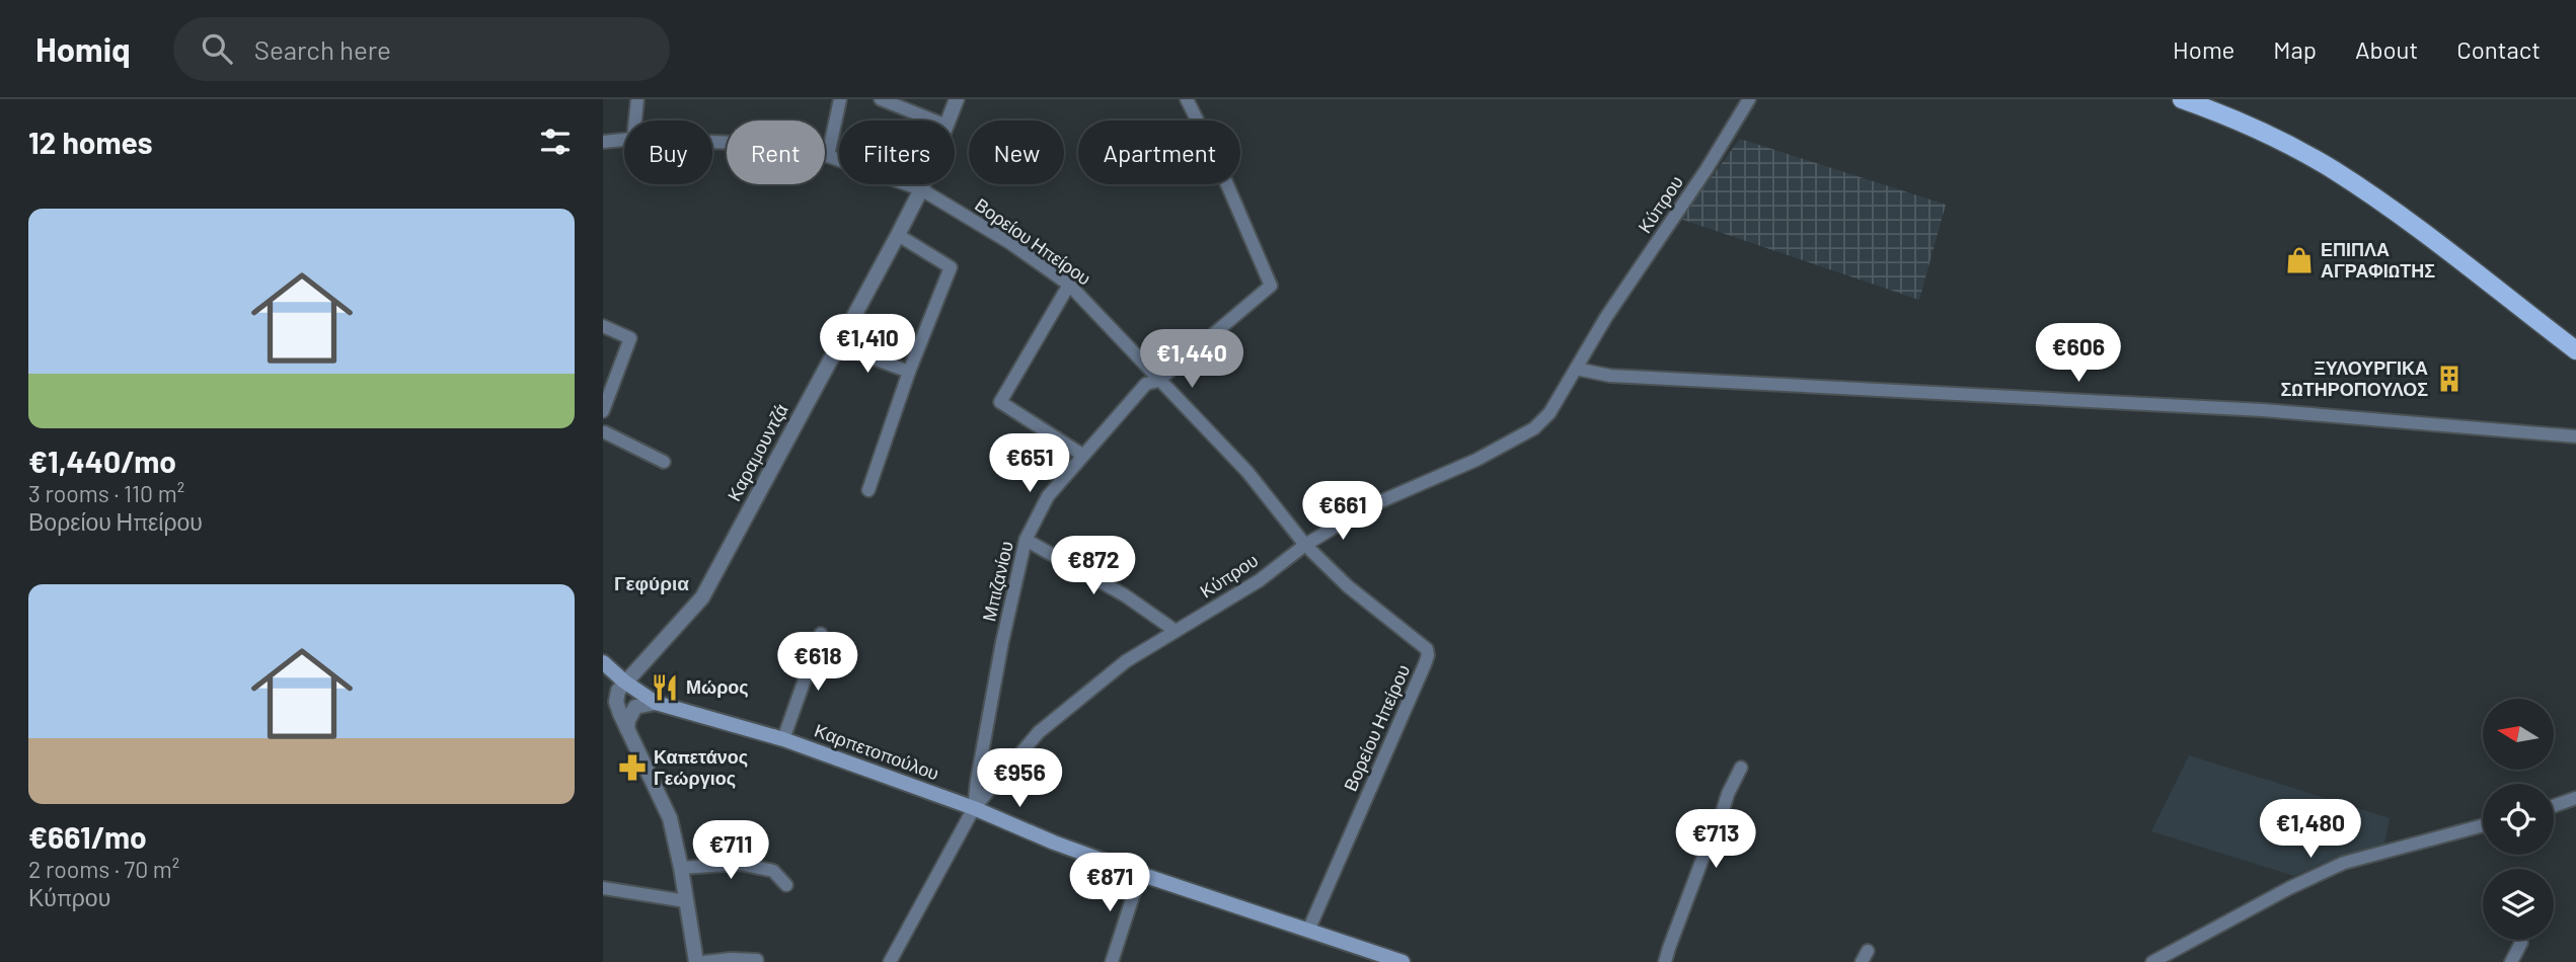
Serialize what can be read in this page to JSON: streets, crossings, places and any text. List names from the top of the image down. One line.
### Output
{"streets":{"main road":["Καρπετοπούλου"],"street":["Κύπρου","Βορείου Ηπείρου","Καραμουντζά","Μπιζανίου"]},"crossings":[["Κύπρου","Βορείου Ηπείρου"],["Κύπρου","Μπιζανίου"],["Κύπρου","Καρπετοπούλου"],["Βορείου Ηπείρου","Καραμουντζά"],["Βορείου Ηπείρου","Μπιζανίου"],["Βορείου Ηπείρου","Καρπετοπούλου"],["Καραμουντζά","Καρπετοπούλου"],["Μπιζανίου","Καρπετοπούλου"]],"districts":["Γεφύρια"],"places":{"shop":["ΕΠΙΠΛΑ ΑΓΡΑΦΙΩΤΗΣ"],"building":["ΞΥΛΟΥΡΓΙΚΑ ΣΩΤΗΡΟΠΟΥΛΟΣ"],"restaurant":["Μώρος"],"pharmacy":["Καπετάνος Γεώργιος"]},"north":"left","page":{"header":"Homiq","search":"Search here","nav":["Home","Map","About","Contact"],"heading":"12 homes","chip":["Buy","Rent","Filters","New","Apartment"],"list":[{"name":"€1,440/mo","note":"3 rooms · 110 m² · Βορείου Ηπείρου"},{"name":"€661/mo","note":"2 rooms · 70 m² · Κύπρου"}],"price":["€1,410","€606","€1,440","€651","€661","€872","€618","€956","€1,480","€713","€711","€871"]}}
